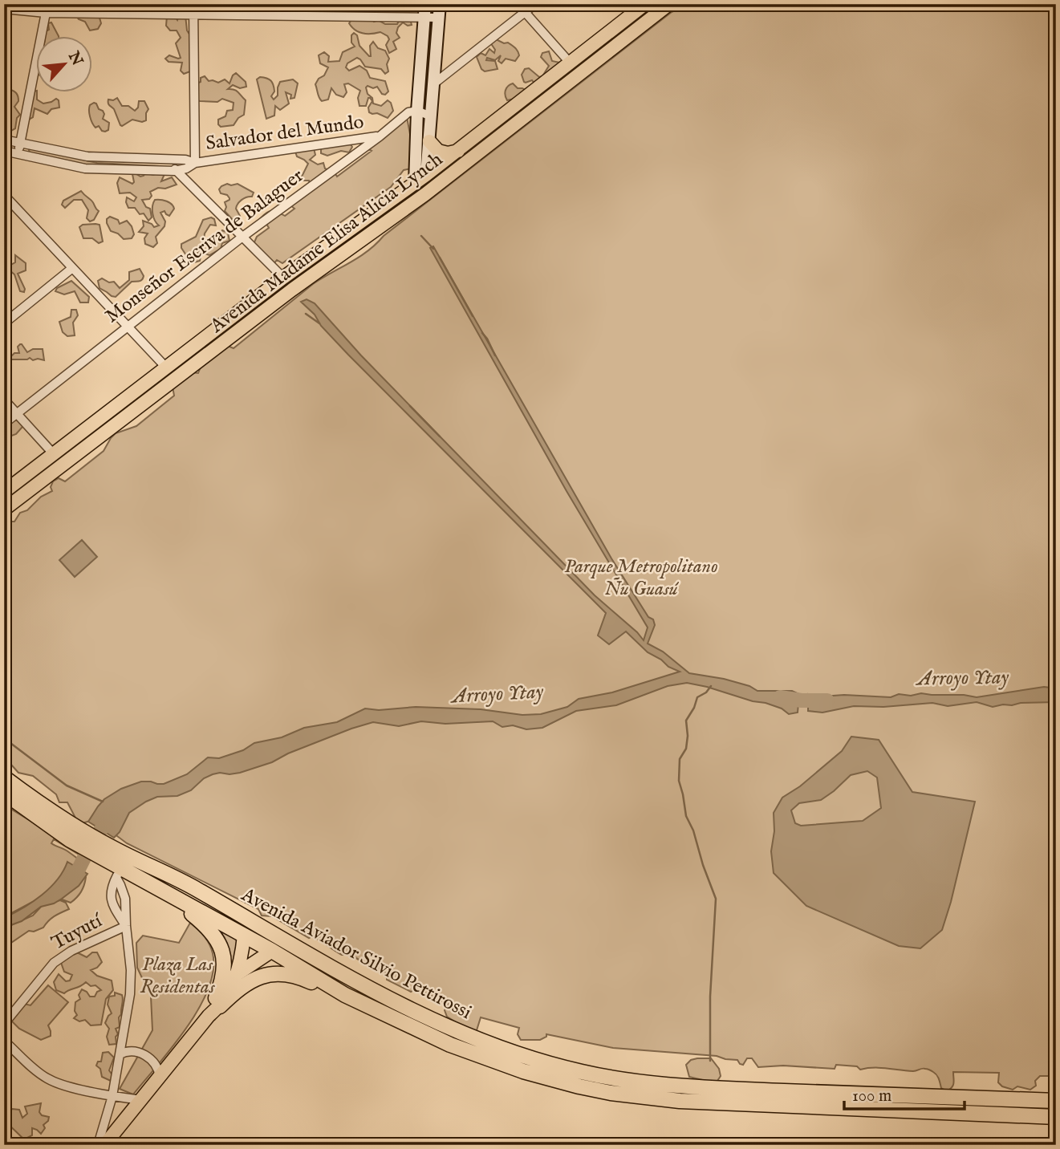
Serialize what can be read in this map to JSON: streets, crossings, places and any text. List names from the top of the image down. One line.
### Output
{"streets":{"highway":["Avenida Aviador Silvio Pettirossi"],"main road":["Avenida Madame Elisa Alicia Lynch"],"street":["Salvador del Mundo","Monseñor Escriva de Balaguer","Tuyutí"]},"crossings":[["Salvador del Mundo","Monseñor Escriva de Balaguer"]],"water":["Arroyo Ytay"],"parks":["Parque Metropolitano Ñu Guasú","Plaza Las Residentas"],"scale_bar":"100 m","north":"top right"}
